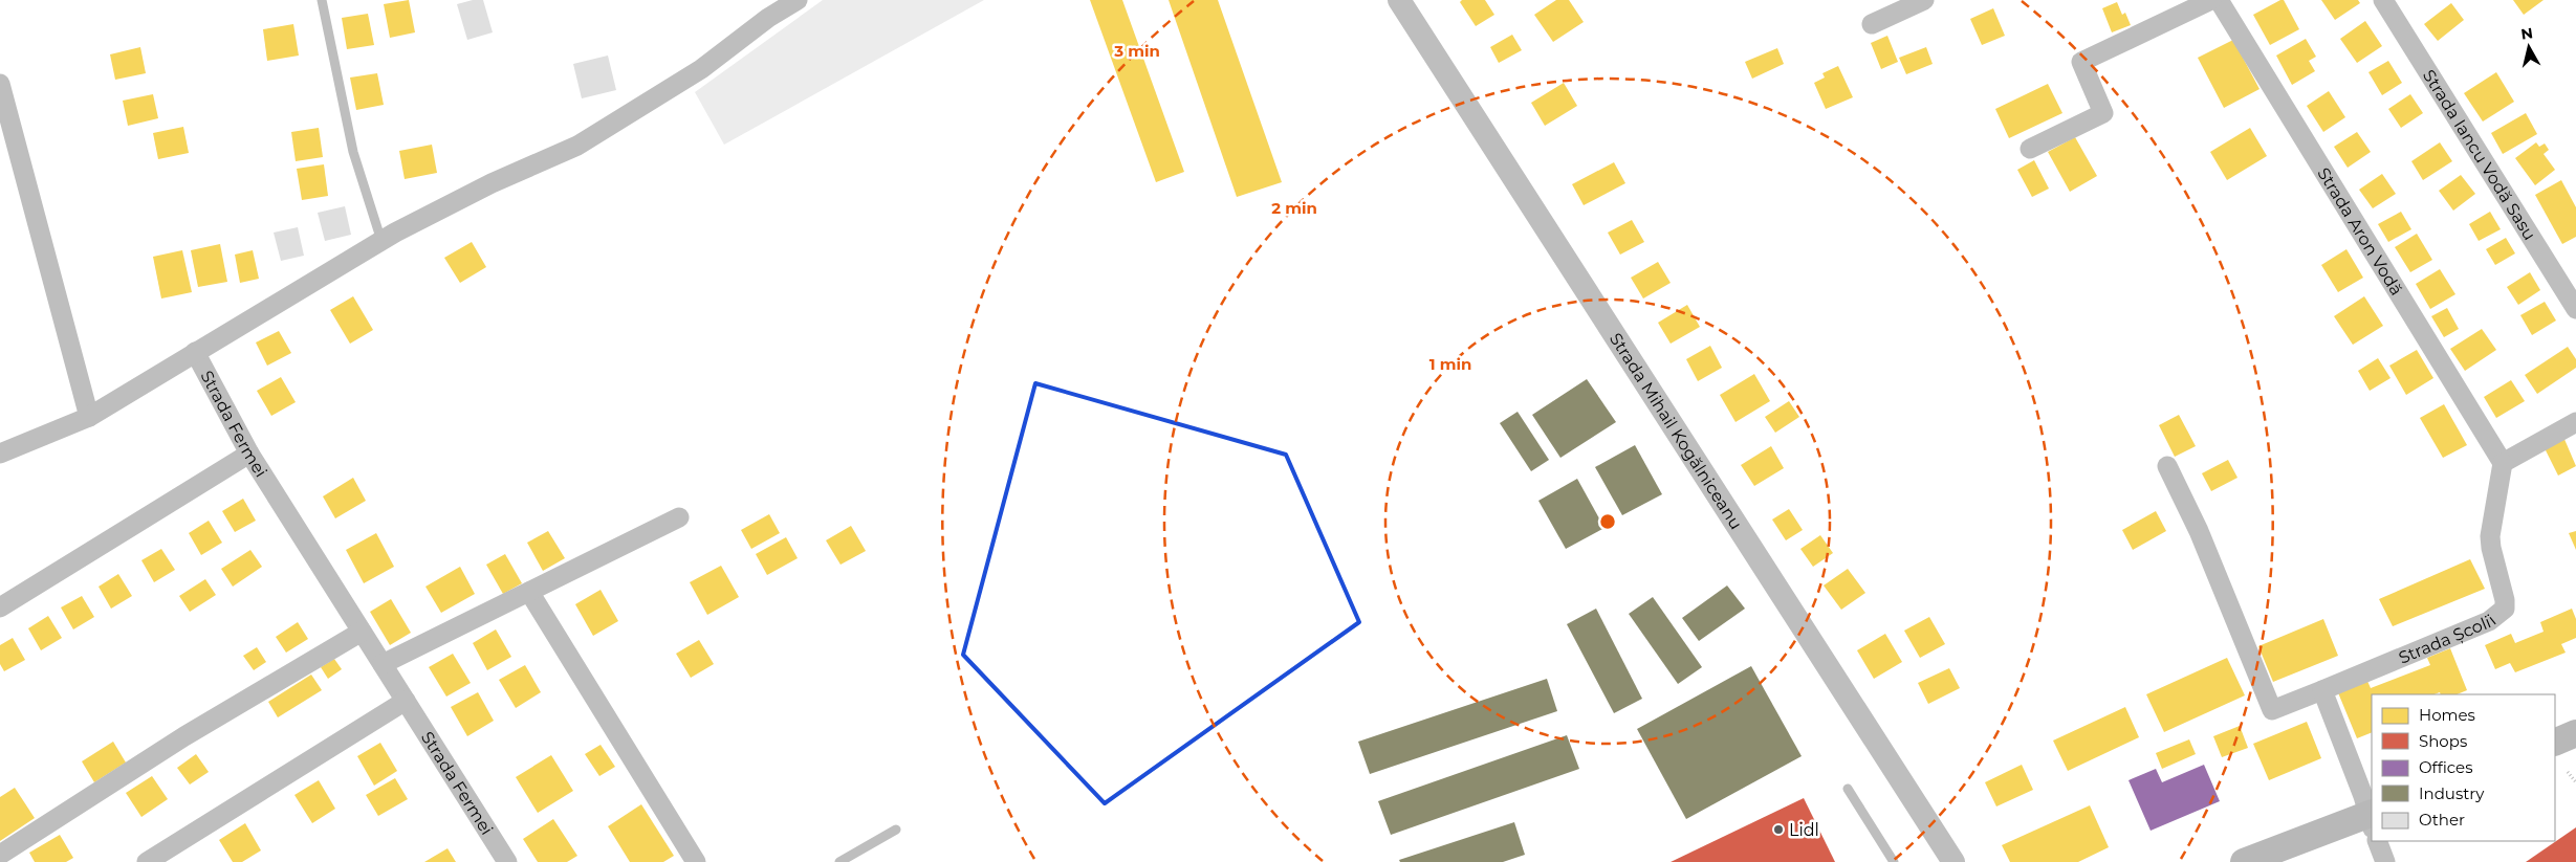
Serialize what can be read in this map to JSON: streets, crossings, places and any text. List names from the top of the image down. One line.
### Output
{"streets":{"street":["Strada Iancu Vodă Sasu","Strada Aron Vodă","Strada Fermei","Strada Mihail Kogălniceanu","Strada Școlii"]},"crossings":[["Strada Aron Vodă","Strada Școlii"]],"places":["Lidl"],"legend":["Homes","Shops","Offices","Industry","Other"],"north":"top","rings":["3 min","2 min","1 min"]}
